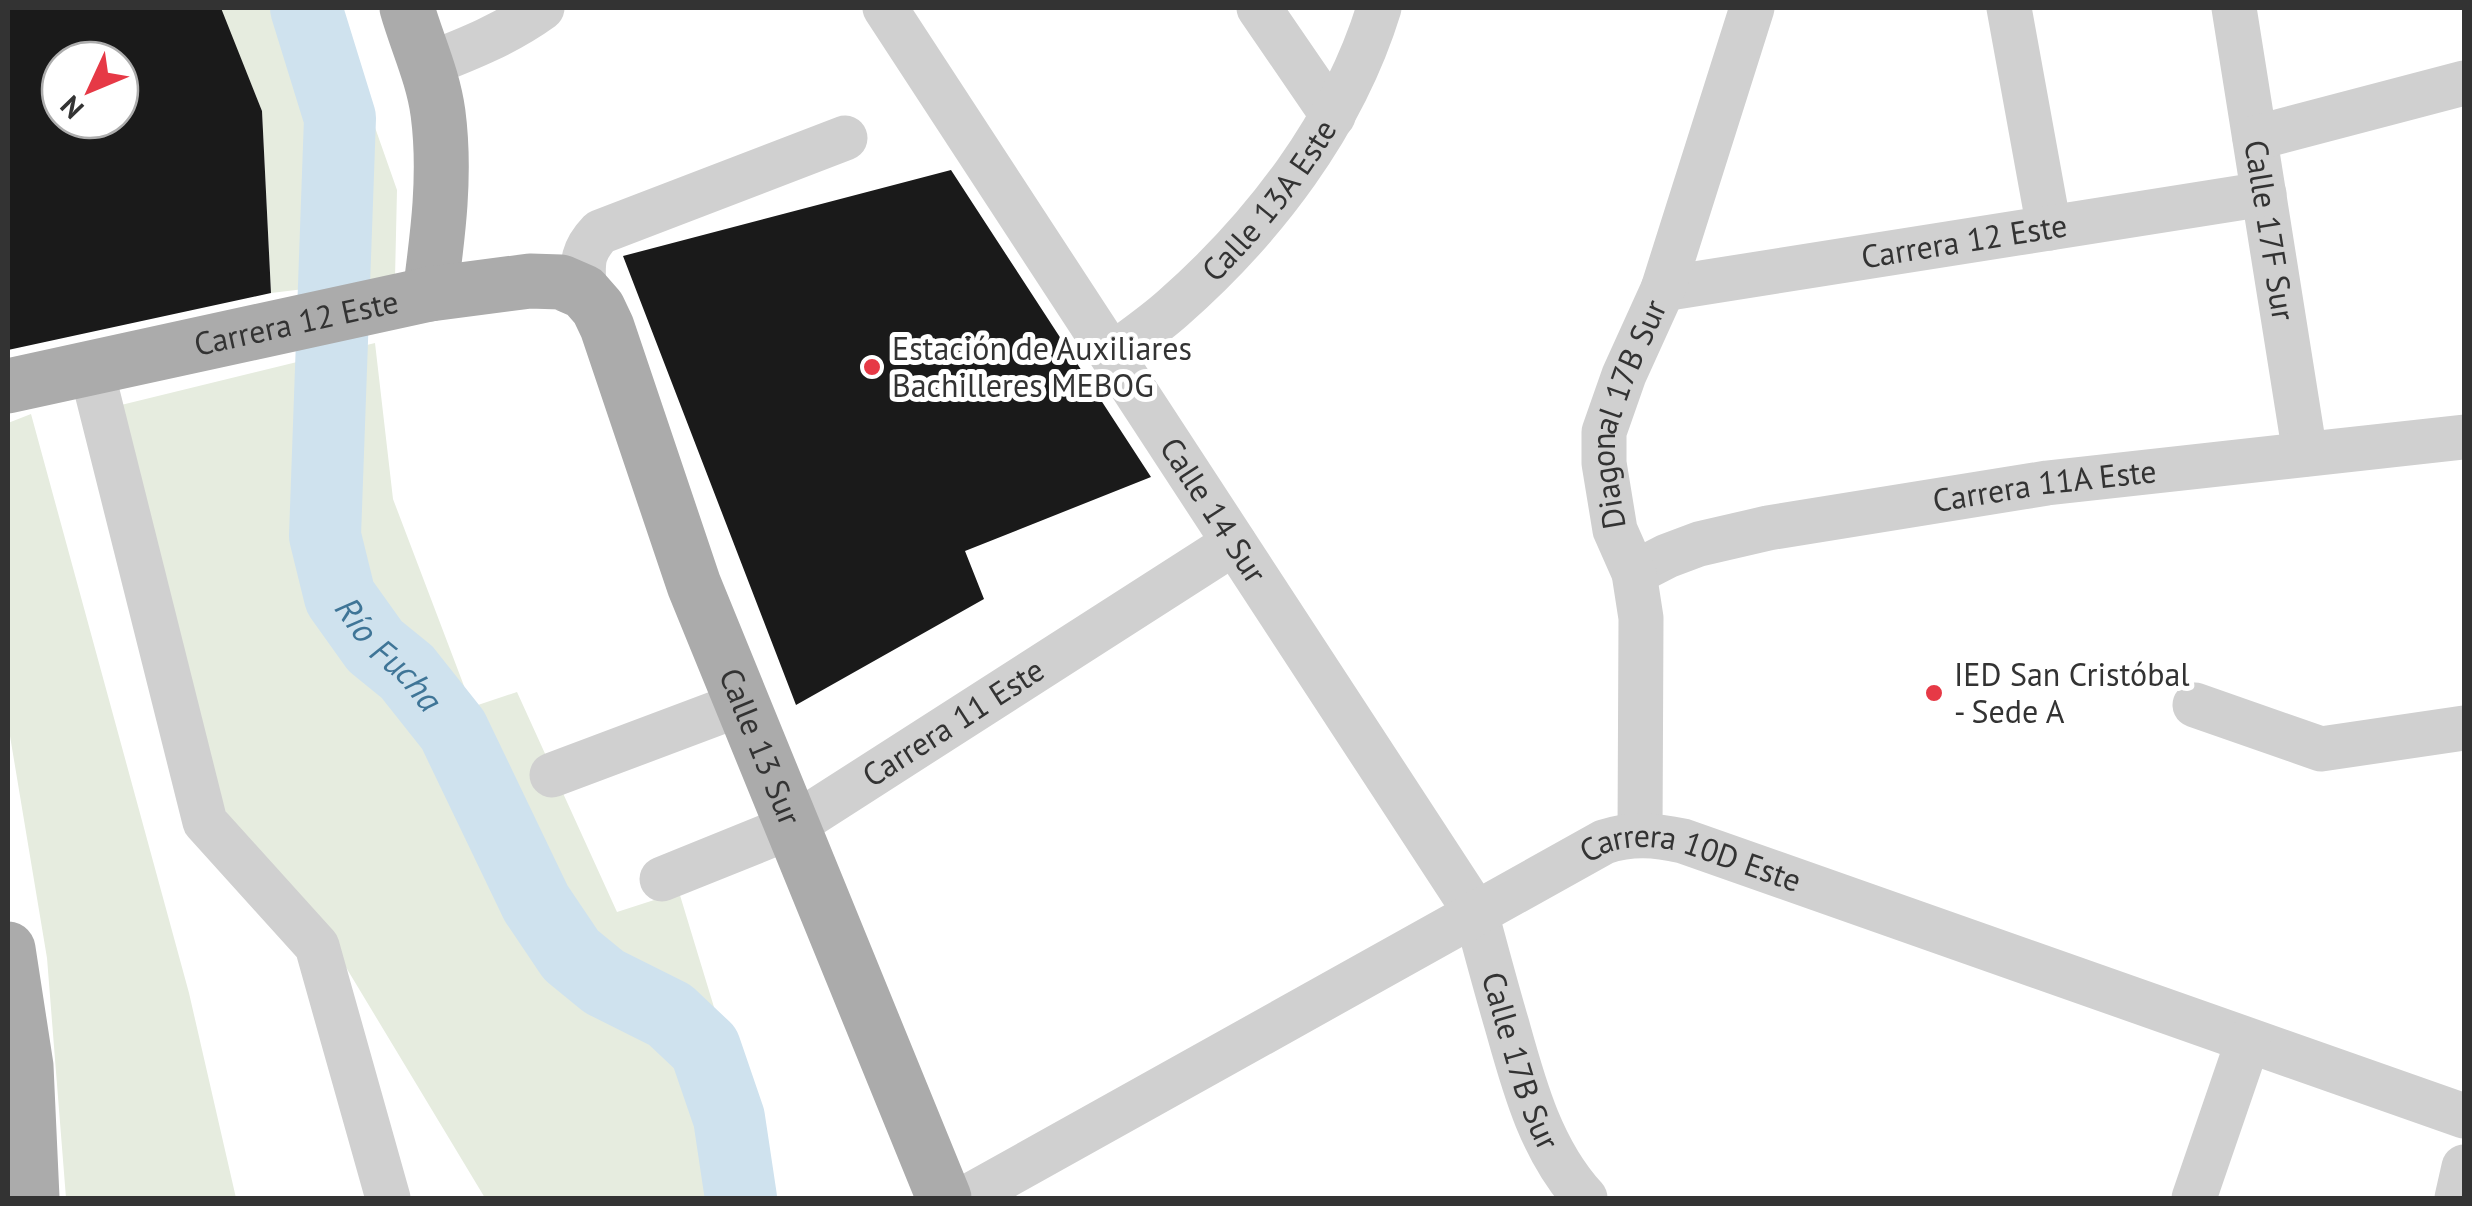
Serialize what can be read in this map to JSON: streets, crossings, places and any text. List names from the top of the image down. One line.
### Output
{"streets":{"main road":["Carrera 12 Este","Calle 13 Sur"],"street":["Calle 13A Este","Calle 17F Sur","Diagonal 17B Sur","Carrera 11A Este","Calle 14 Sur","Carrera 11 Este","Carrera 10D Este","Calle 17B Sur"]},"crossings":[["Calle 13A Este","Calle 14 Sur"],["Calle 17F Sur","Carrera 12 Este"],["Calle 17F Sur","Carrera 11A Este"],["Carrera 12 Este","Diagonal 17B Sur"],["Carrera 12 Este","Calle 13 Sur"],["Diagonal 17B Sur","Carrera 11A Este"],["Diagonal 17B Sur","Carrera 10D Este"],["Calle 14 Sur","Carrera 11 Este"],["Calle 14 Sur","Carrera 10D Este"],["Calle 14 Sur","Calle 17B Sur"],["Carrera 11 Este","Calle 13 Sur"],["Carrera 10D Este","Calle 17B Sur"]],"water":["Río Fucha"],"places":["Estación de Auxiliares Bachilleres MEBOG","IED San Cristóbal - Sede A"],"north":"bottom left"}
